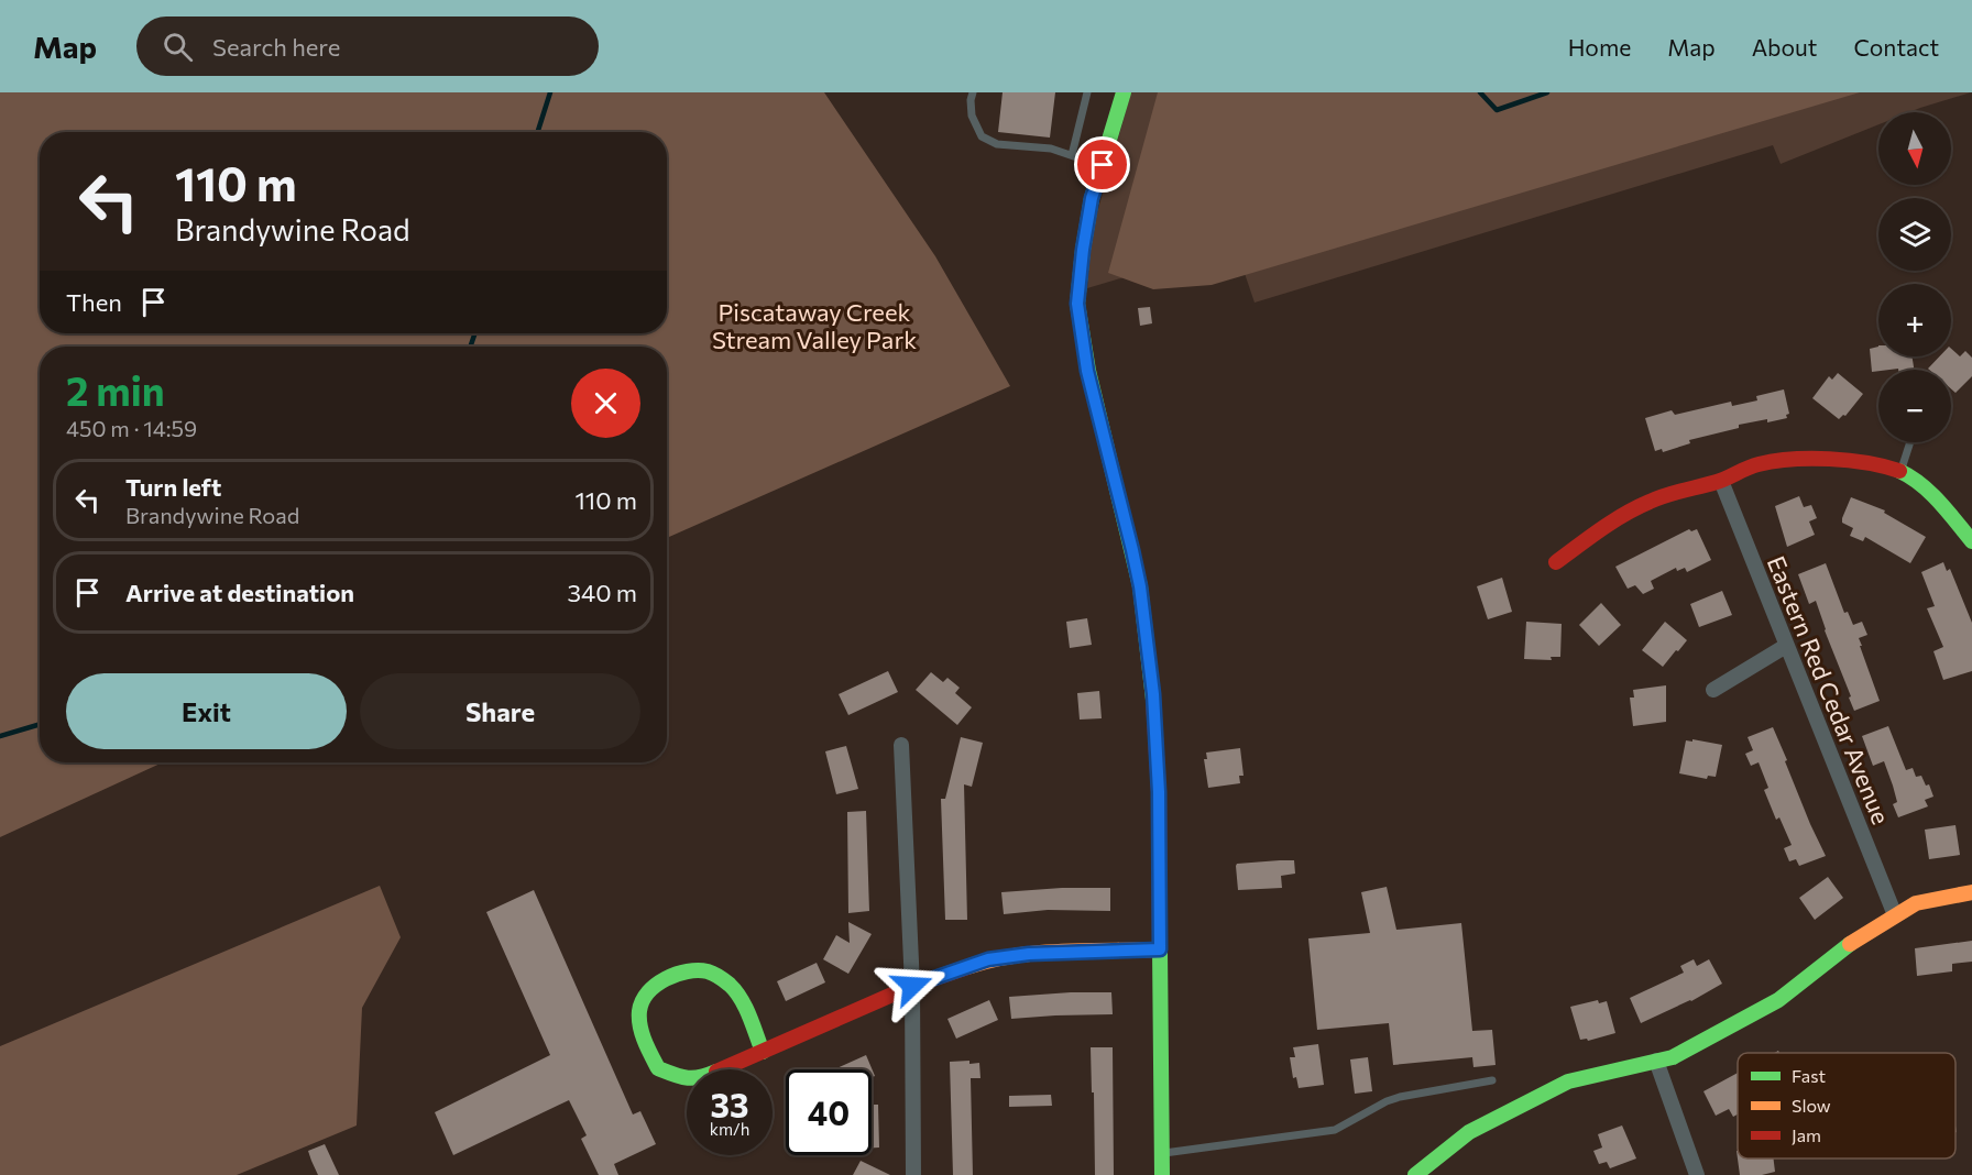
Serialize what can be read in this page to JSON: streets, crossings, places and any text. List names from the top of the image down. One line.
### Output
{"streets":{"street":["Eastern Red Cedar Avenue"]},"parks":["Piscataway Creek Stream Valley Park"],"legend":["Fast","Slow","Jam"],"north":"bottom","page":{"header":"Map","search":"Search here","nav":["Home","Map","About","Contact"],"map_buttons":["+","−"],"turn":["110 m","Brandywine Road"],"then":"Then","heading":["2 min","450 m · 14:59"],"list":[{"name":"Turn left","note":"Brandywine Road","value":"110 m"},{"name":"Arrive at destination","value":"340 m"}],"buttons":["Exit","Share"],"speed":"33 km/h","limit":"40"}}
